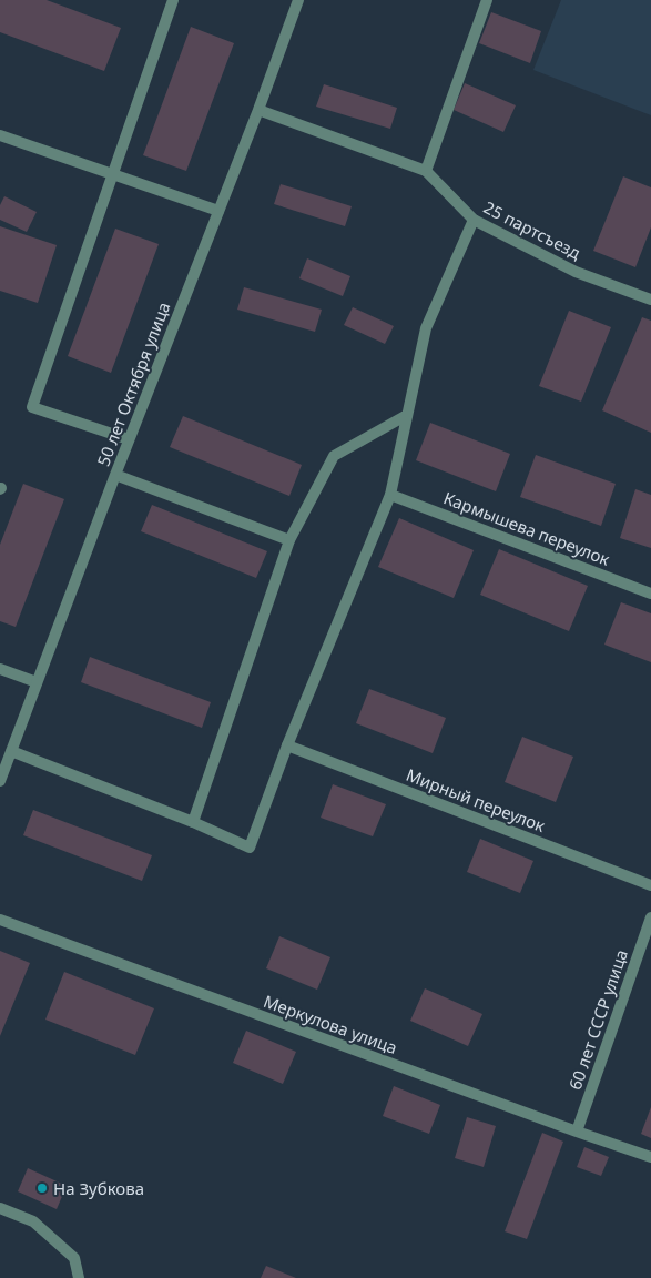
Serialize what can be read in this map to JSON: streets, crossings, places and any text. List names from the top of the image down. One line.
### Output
{"streets":{"street":["25 партсъезд","50 лет Октября улица","Кармышева переулок","Мирный переулок","60 лет СССР улица","Меркулова улица"]},"crossings":[["25 партсъезд","50 лет Октября улица"],["60 лет СССР улица","Меркулова улица"]],"places":["На Зубкова"]}
